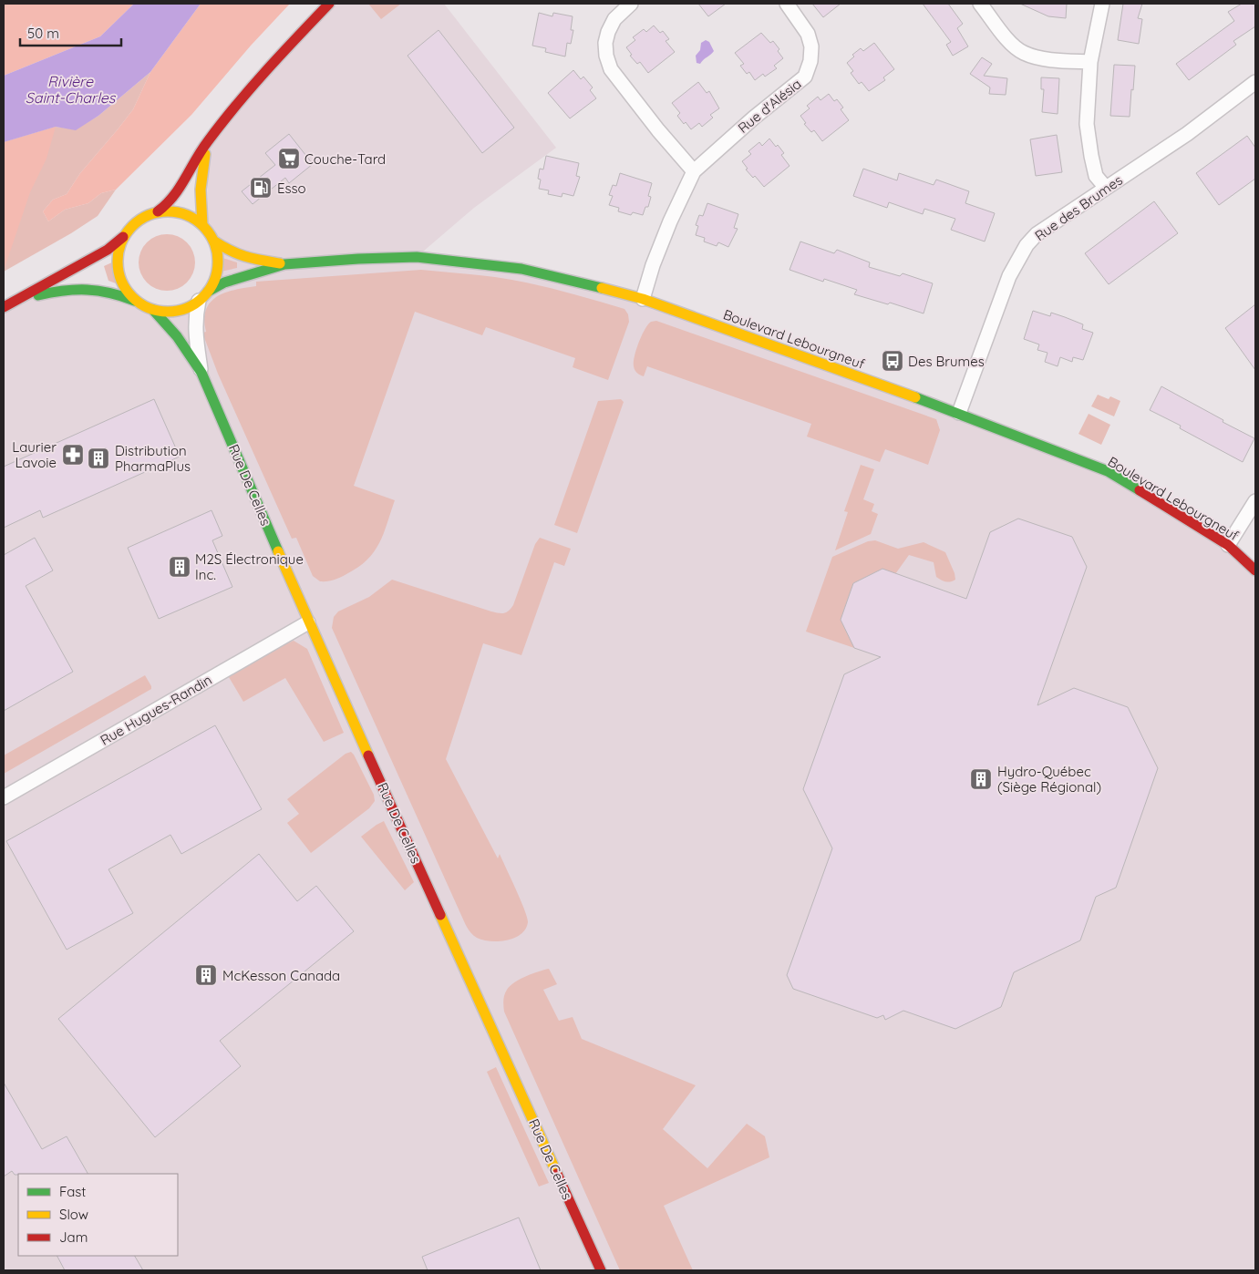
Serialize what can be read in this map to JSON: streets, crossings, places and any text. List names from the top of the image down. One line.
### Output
{"streets":{"main road":["Boulevard Lebourgneuf","Rue De Celles"],"street":["Rue d'Alésia","Rue des Brumes","Rue Hugues-Randin"]},"crossings":[["Rue d'Alésia","Boulevard Lebourgneuf"],["Rue des Brumes","Boulevard Lebourgneuf"],["Boulevard Lebourgneuf","Rue De Celles"],["Rue De Celles","Rue Hugues-Randin"]],"water":["Rivière Saint-Charles"],"places":{"supermarket":["Couche-Tard"],"fuel station":["Esso"],"bus stop":["Des Brumes"],"pharmacy":["Laurier Lavoie"],"building":["Distribution PharmaPlus","M2S Électronique Inc.","Hydro-Québec (Siège Régional)","McKesson Canada"]},"legend":["Fast","Slow","Jam"],"scale_bar":"50 m"}
